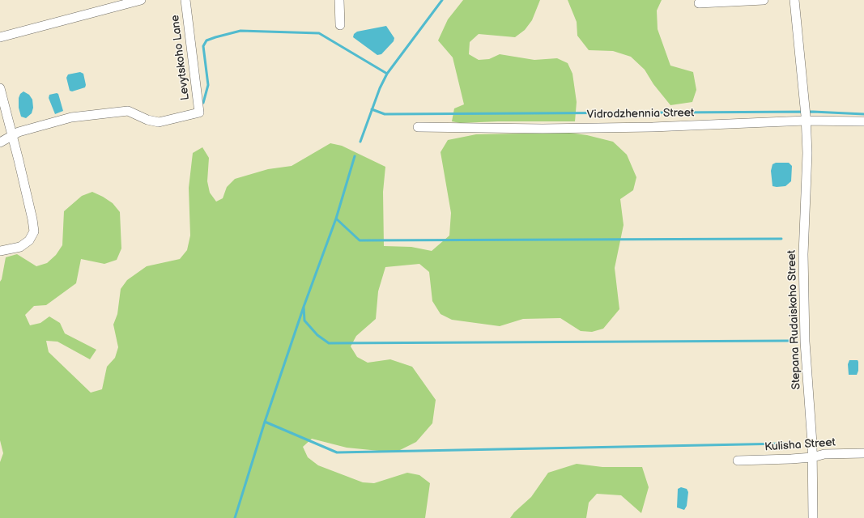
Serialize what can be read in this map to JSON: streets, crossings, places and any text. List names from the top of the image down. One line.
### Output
{"streets":{"street":["Levytskoho Lane","Vidrodzhennia Street","Stepana Rudaiskoho Street","Kulisha Street"]},"crossings":[["Vidrodzhennia Street","Stepana Rudaiskoho Street"],["Stepana Rudaiskoho Street","Kulisha Street"]]}
